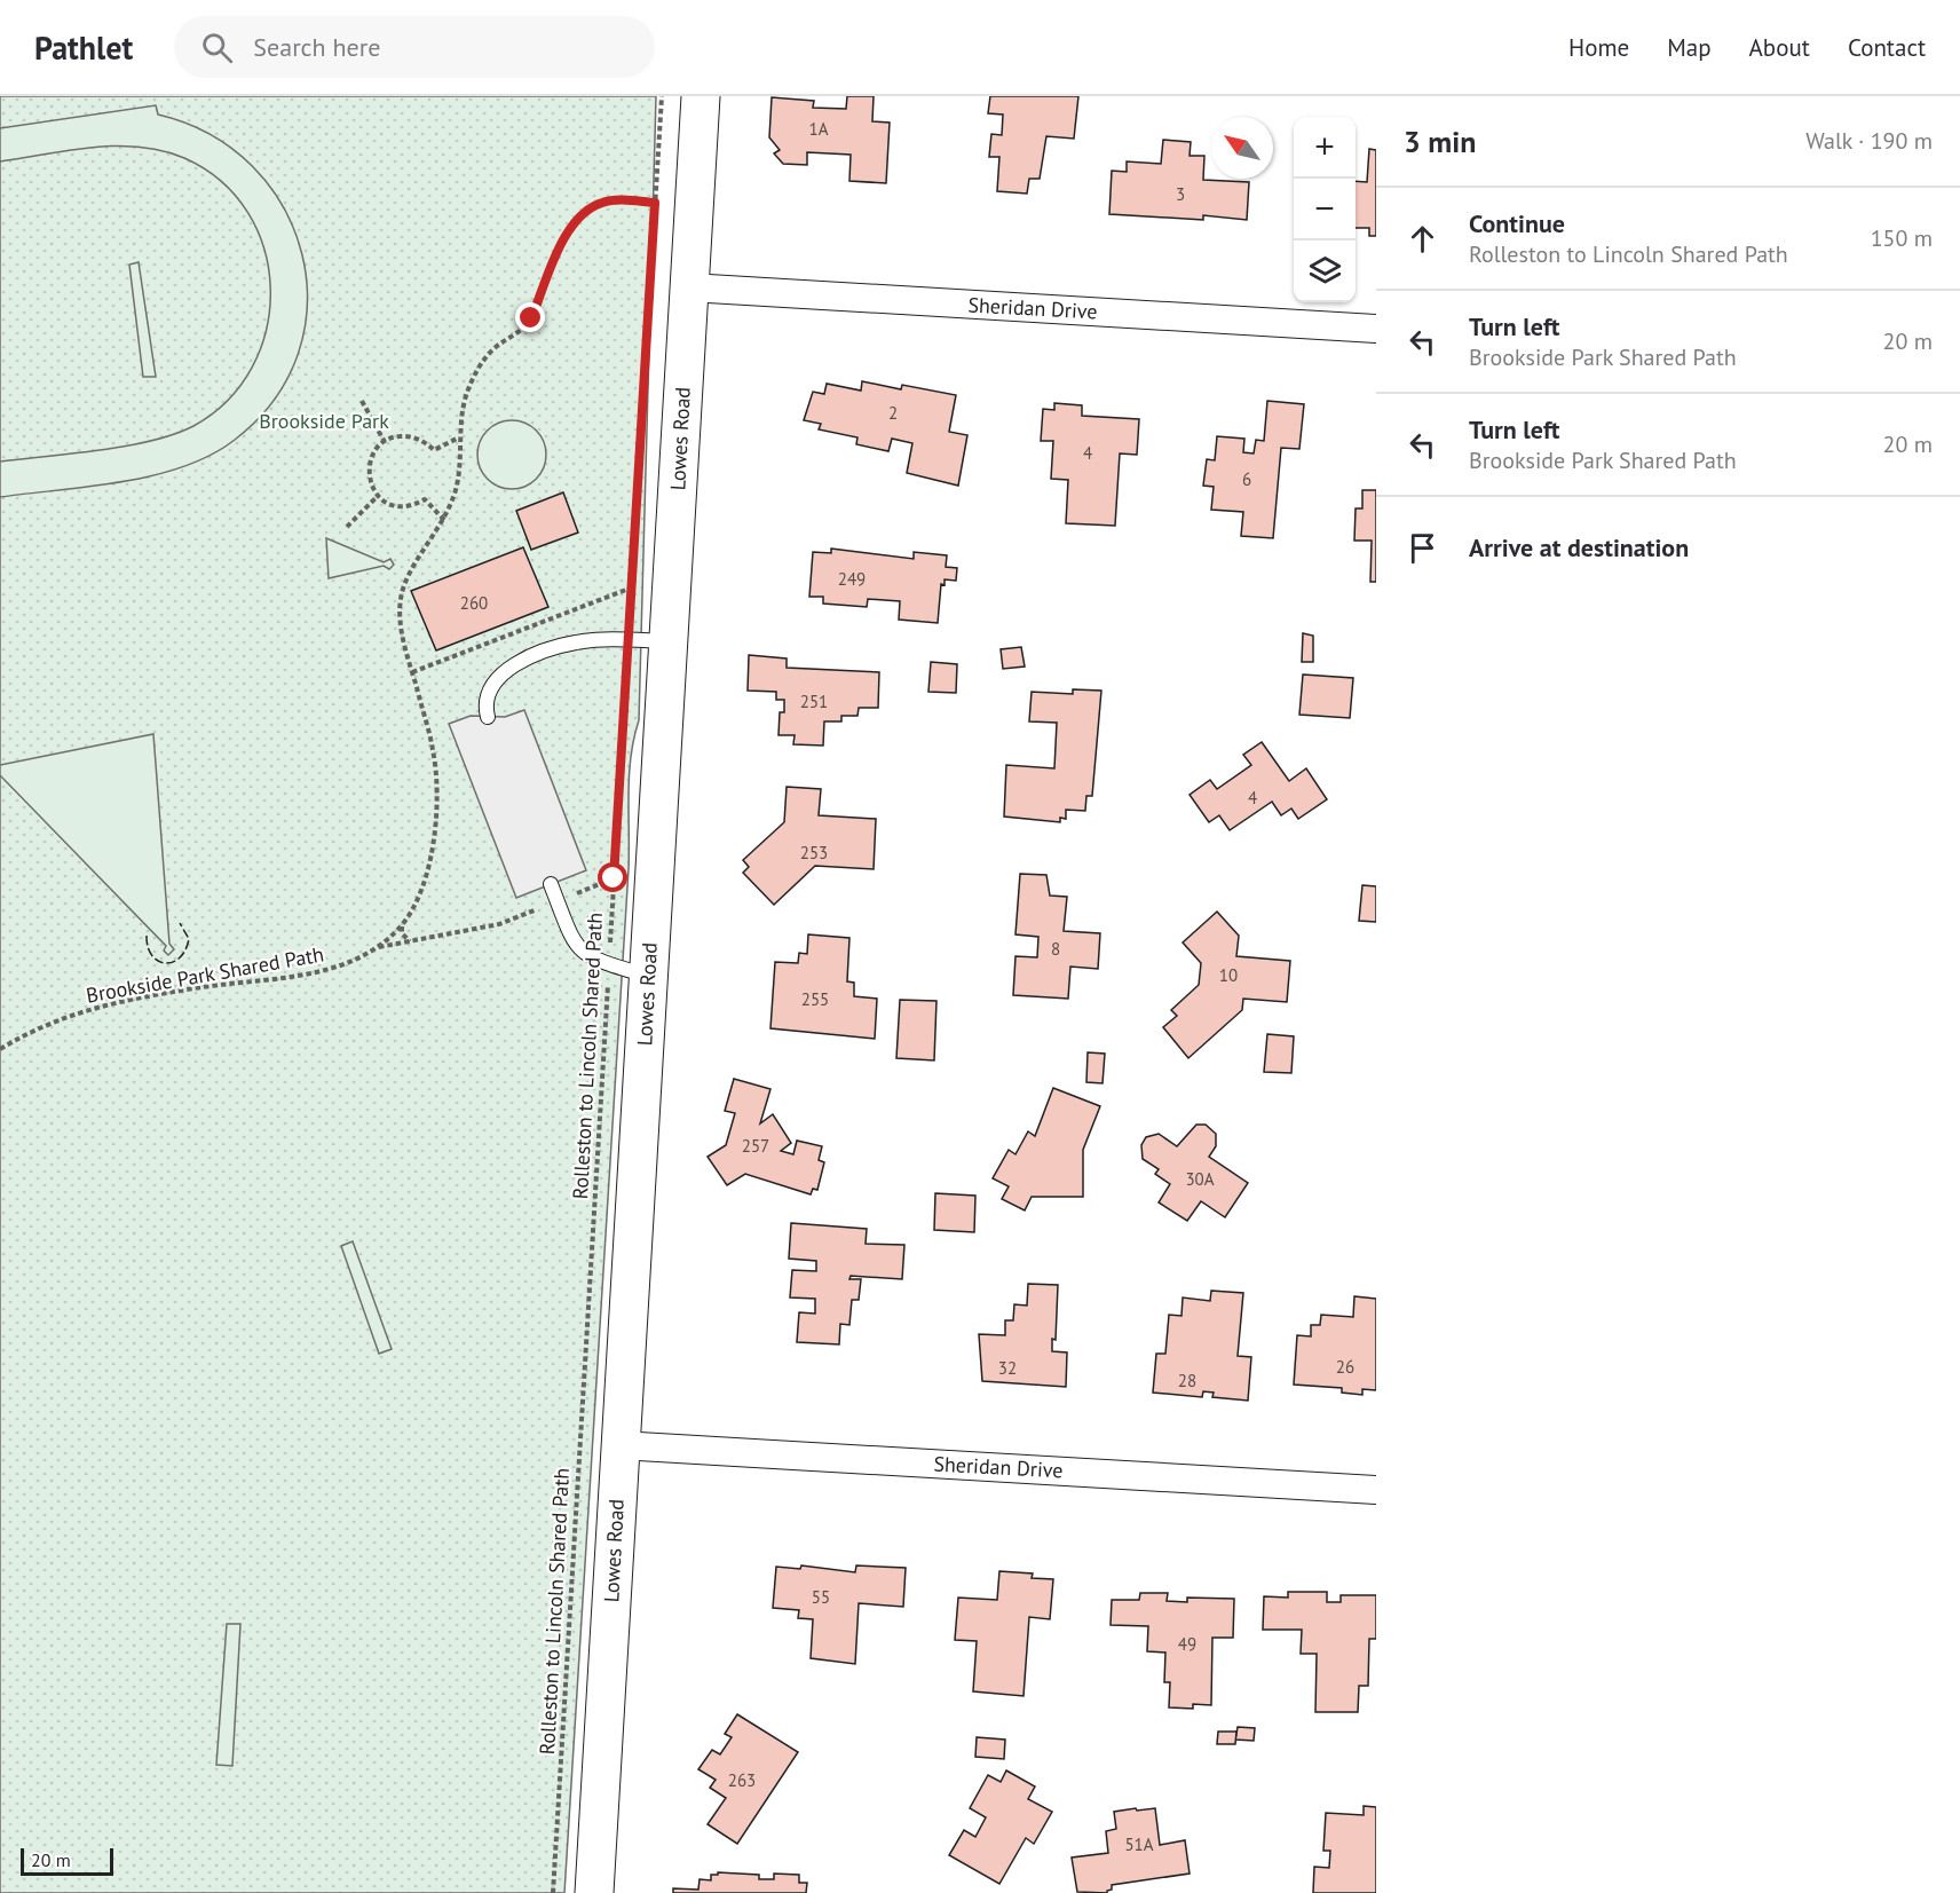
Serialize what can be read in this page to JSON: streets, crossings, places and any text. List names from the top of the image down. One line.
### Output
{"streets":{"main road":["Lowes Road"],"street":["Sheridan Drive"],"path":["Brookside Park Shared Path","Rolleston to Lincoln Shared Path"]},"crossings":[["Sheridan Drive","Lowes Road"],["Brookside Park Shared Path","Rolleston to Lincoln Shared Path"]],"parks":["Brookside Park"],"house_numbers":["1A","3","2","4","6","249","260","251","4","253","8","10","255","257","30A","26","32","28","55","49","263","51A"],"scale_bar":"20 m","north":"top left","page":{"header":"Pathlet","search":"Search here","nav":["Home","Map","About","Contact"],"heading":["3 min","Walk · 190 m"],"map_buttons":["+","−"],"list":[["Continue","Rolleston to Lincoln Shared Path","150 m"],["Turn left","Brookside Park Shared Path","20 m"],["Turn left","Brookside Park Shared Path","20 m"],"Arrive at destination"],"scale":"20 m"}}
